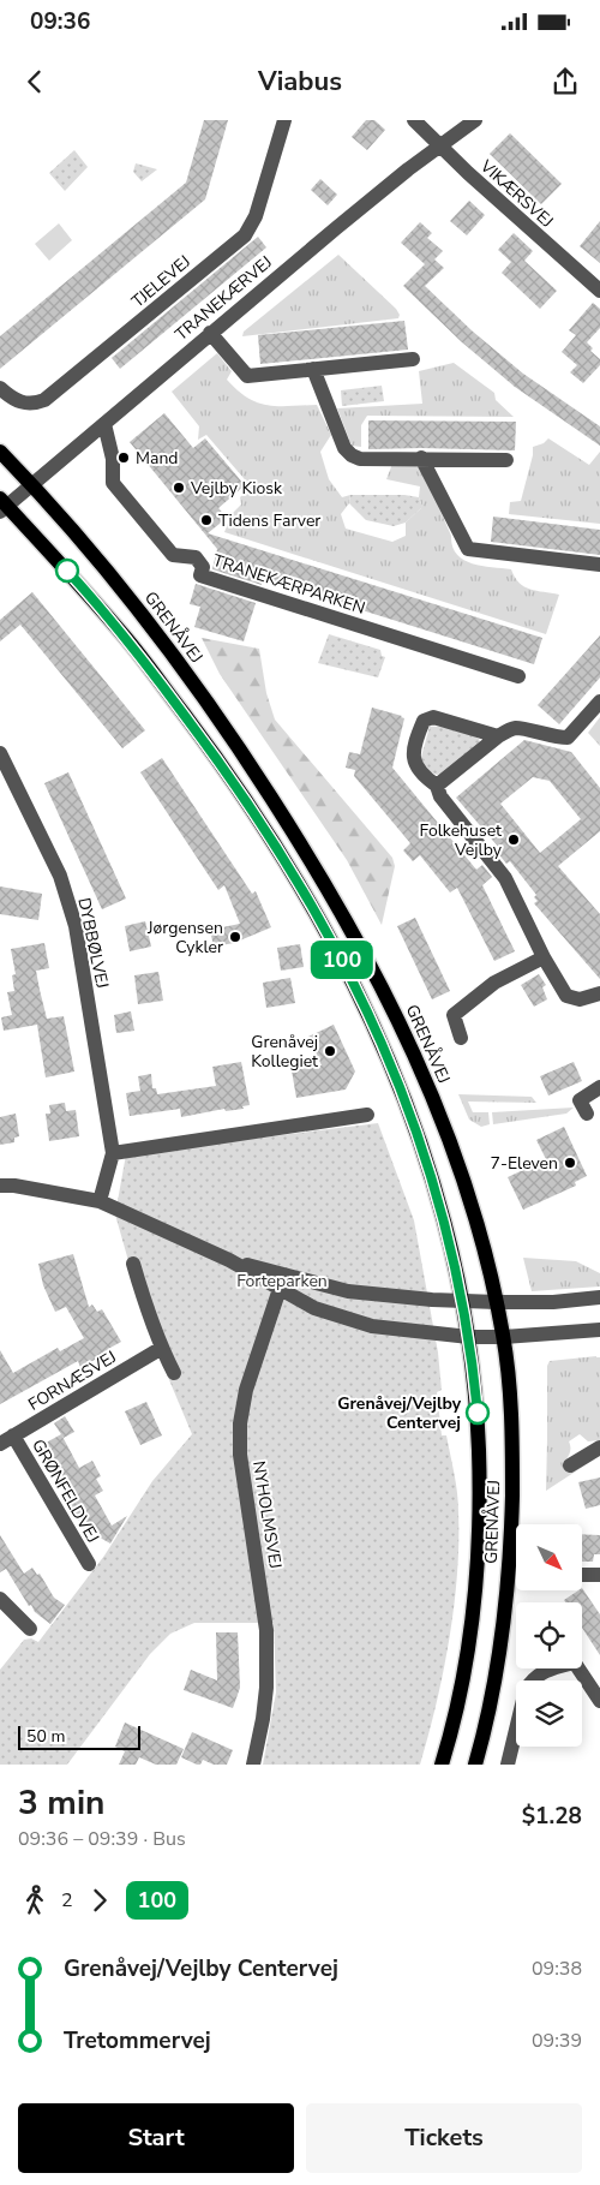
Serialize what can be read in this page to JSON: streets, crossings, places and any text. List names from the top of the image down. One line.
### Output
{"streets":{"main road":["GRENÅVEJ"],"street":["VIKÆRSVEJ","TJELEVEJ","TRANEKÆRVEJ","TRANEKÆRPARKEN","DYBBØLVEJ","FORNÆSVEJ","GRØNFELDVEJ","NYHOLMSVEJ"]},"crossings":[["VIKÆRSVEJ","TRANEKÆRVEJ"],["TRANEKÆRVEJ","TRANEKÆRPARKEN"],["TRANEKÆRVEJ","GRENÅVEJ"],["FORNÆSVEJ","GRØNFELDVEJ"]],"parks":["Forteparken"],"places":["Mand","Vejlby Kiosk","Tidens Farver","Folkehuset Vejlby","Jørgensen Cykler","Grenåvej Kollegiet","7-Eleven","Grenåvej/Vejlby Centervej"],"lines":["bus line 100"],"scale_bar":"50 m","north":"bottom right","page":{"status":"09:36","header":"Viabus","on_map":"100","scale":"50 m","heading":["3 min","09:36 – 09:39 · Bus","$1.28"],"legs":["2","100"],"list":[{"name":"Grenåvej/Vejlby Centervej","value":"09:38"},{"name":"Tretommervej","value":"09:39"}],"buttons":["Start","Tickets"]}}
